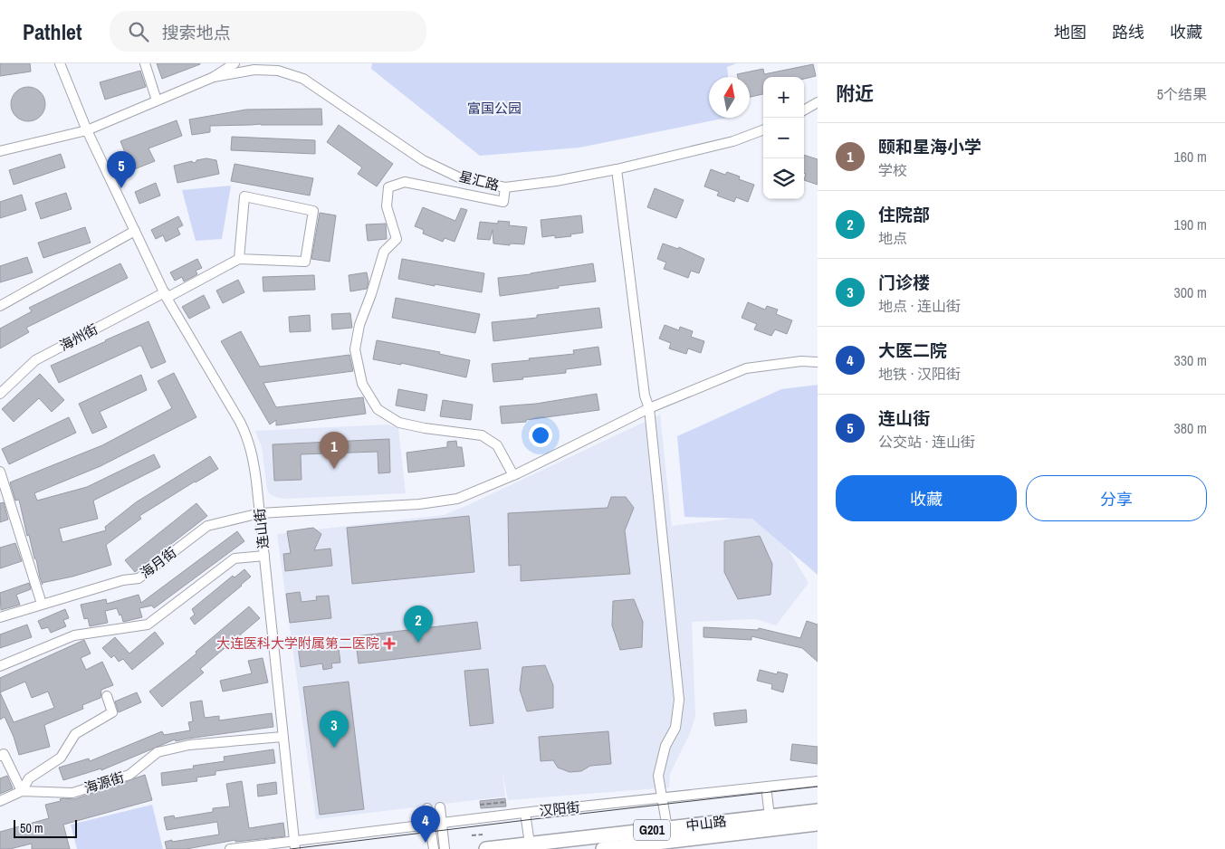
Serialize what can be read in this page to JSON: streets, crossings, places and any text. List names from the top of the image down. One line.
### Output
{"streets":{"highway":["中山路","G201"],"street":["星汇路","海州街","连山街","海月街","海源街","汉阳街"]},"crossings":[["海州街","连山街"],["连山街","海月街"],["连山街","海源街"],["连山街","汉阳街"]],"parks":["富国公园"],"places":{"health":["大连医科大学附属第二医院"]},"scale_bar":"50 m","north":"top","page":{"header":"Pathlet","search":"搜索地点","nav":["地图","路线","收藏"],"heading":["附近","5个结果"],"map_buttons":["+","−"],"list":[{"mark":"1","name":"颐和星海小学","note":"学校","value":"160 m"},{"mark":"2","name":"住院部","note":"地点","value":"190 m"},{"mark":"3","name":"门诊楼","note":"地点 · 连山街","value":"300 m"},{"mark":"4","name":"大医二院","note":"地铁 · 汉阳街","value":"330 m"},{"mark":"5","name":"连山街","note":"公交站 · 连山街","value":"380 m"}],"pins":["5","1","2","3","4"],"buttons":["收藏","分享"],"scale":"50 m"}}
